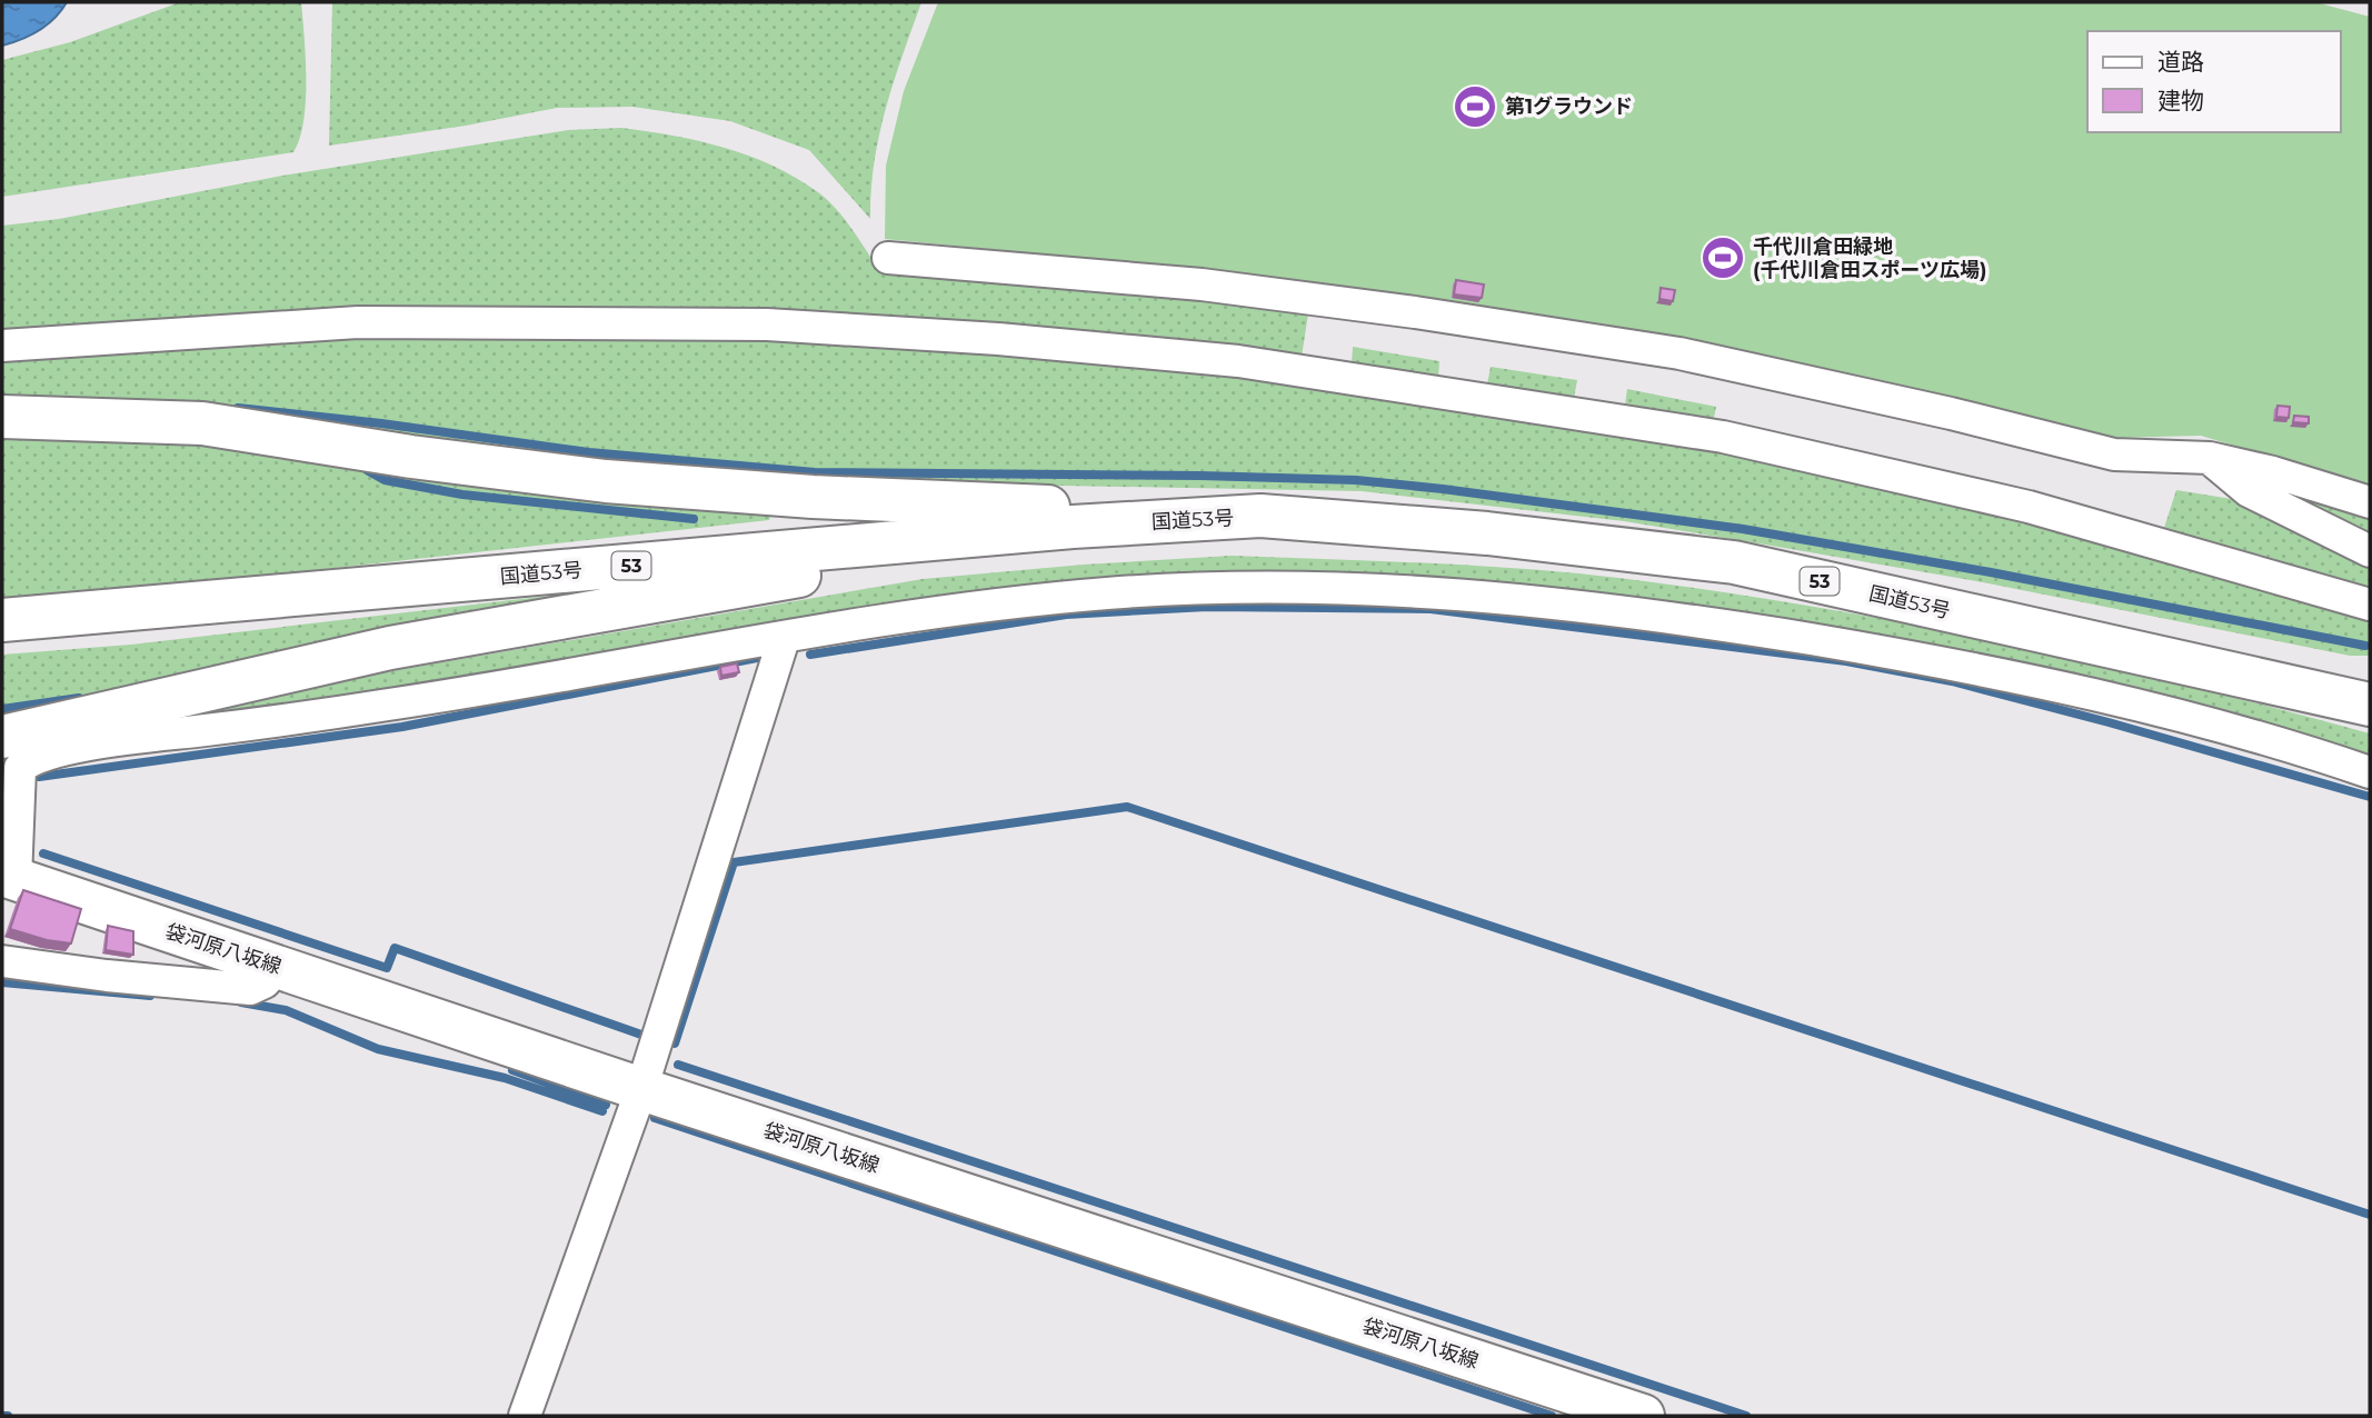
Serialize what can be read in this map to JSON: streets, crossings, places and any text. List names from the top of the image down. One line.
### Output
{"streets":{"main road":["国道53号","53","袋河原八坂線"]},"places":{"sports":["第1グラウンド","千代川倉田緑地 (千代川倉田スポーツ広場)"]},"legend":["道路","建物"]}
